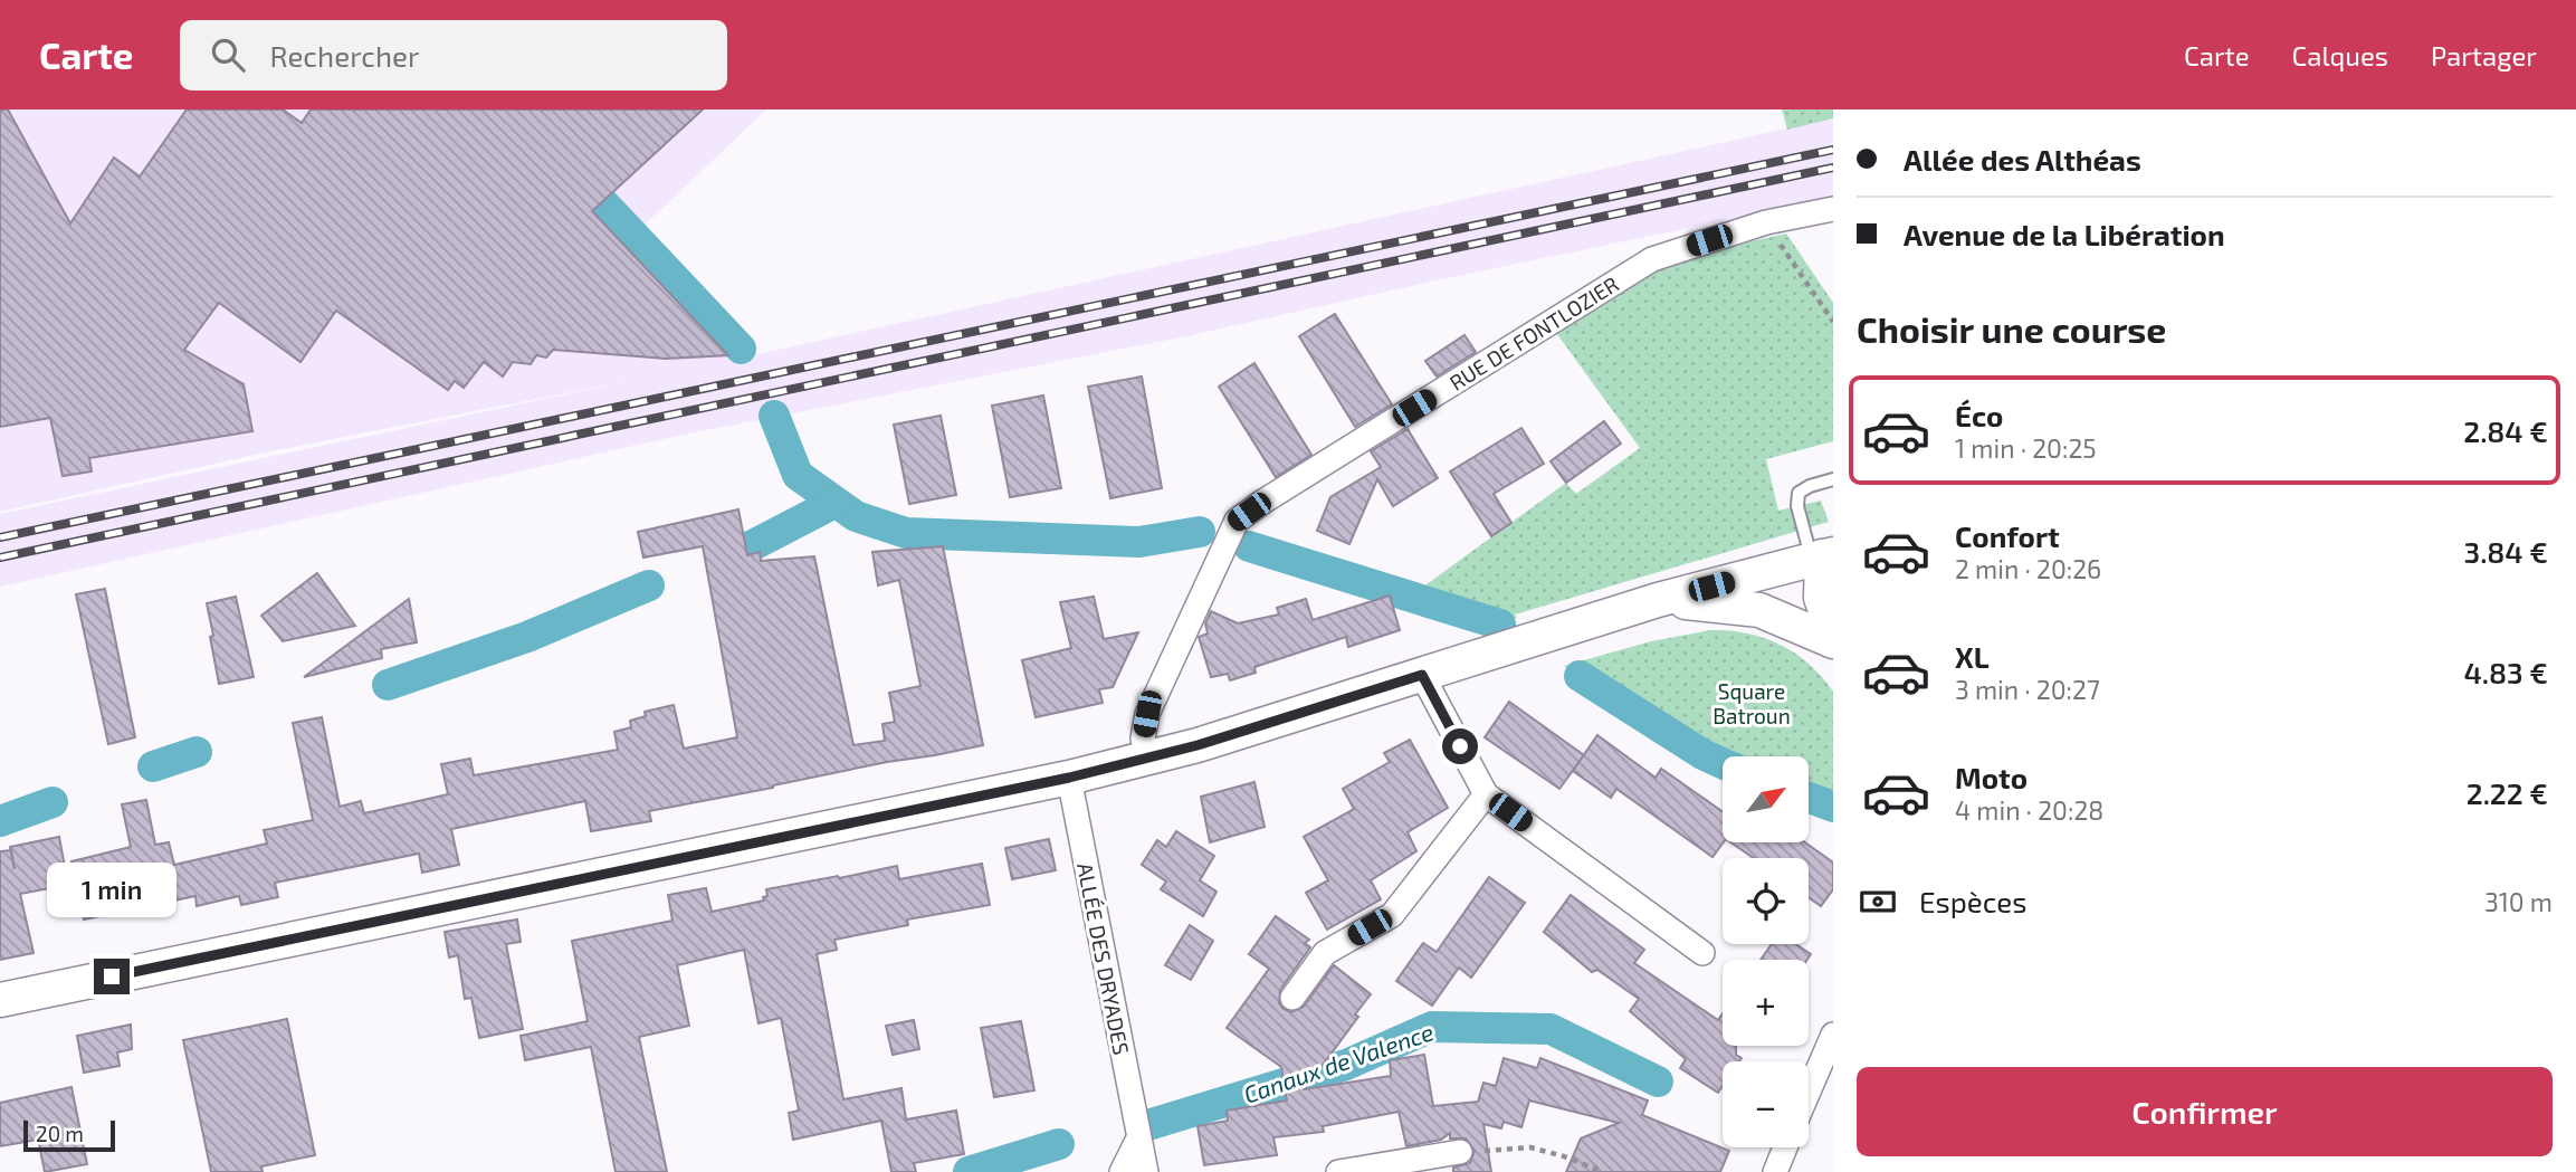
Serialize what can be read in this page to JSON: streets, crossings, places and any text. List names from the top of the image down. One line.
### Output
{"streets":{"street":["RUE DE FONTLOZIER","ALLÉE DES DRYADES"]},"water":["Canaux de Valence"],"parks":["Square Batroun"],"scale_bar":"20 m","north":"top right","page":{"header":"Carte","search":"Rechercher","nav":["Carte","Calques","Partager"],"banner":["Allée des Althéas","Avenue de la Libération"],"heading":"Choisir une course","list":[{"name":"Éco","note":"1 min · 20:25","value":"2.84 €"},{"name":"Confort","note":"2 min · 20:26","value":"3.84 €"},{"name":"XL","note":"3 min · 20:27","value":"4.83 €"},{"name":"Moto","note":"4 min · 20:28","value":"2.22 €"}],"map_buttons":["+","−"],"pay":["Espèces","310 m"],"bubble":"1 min","buttons":"Confirmer","scale":"20 m"}}
